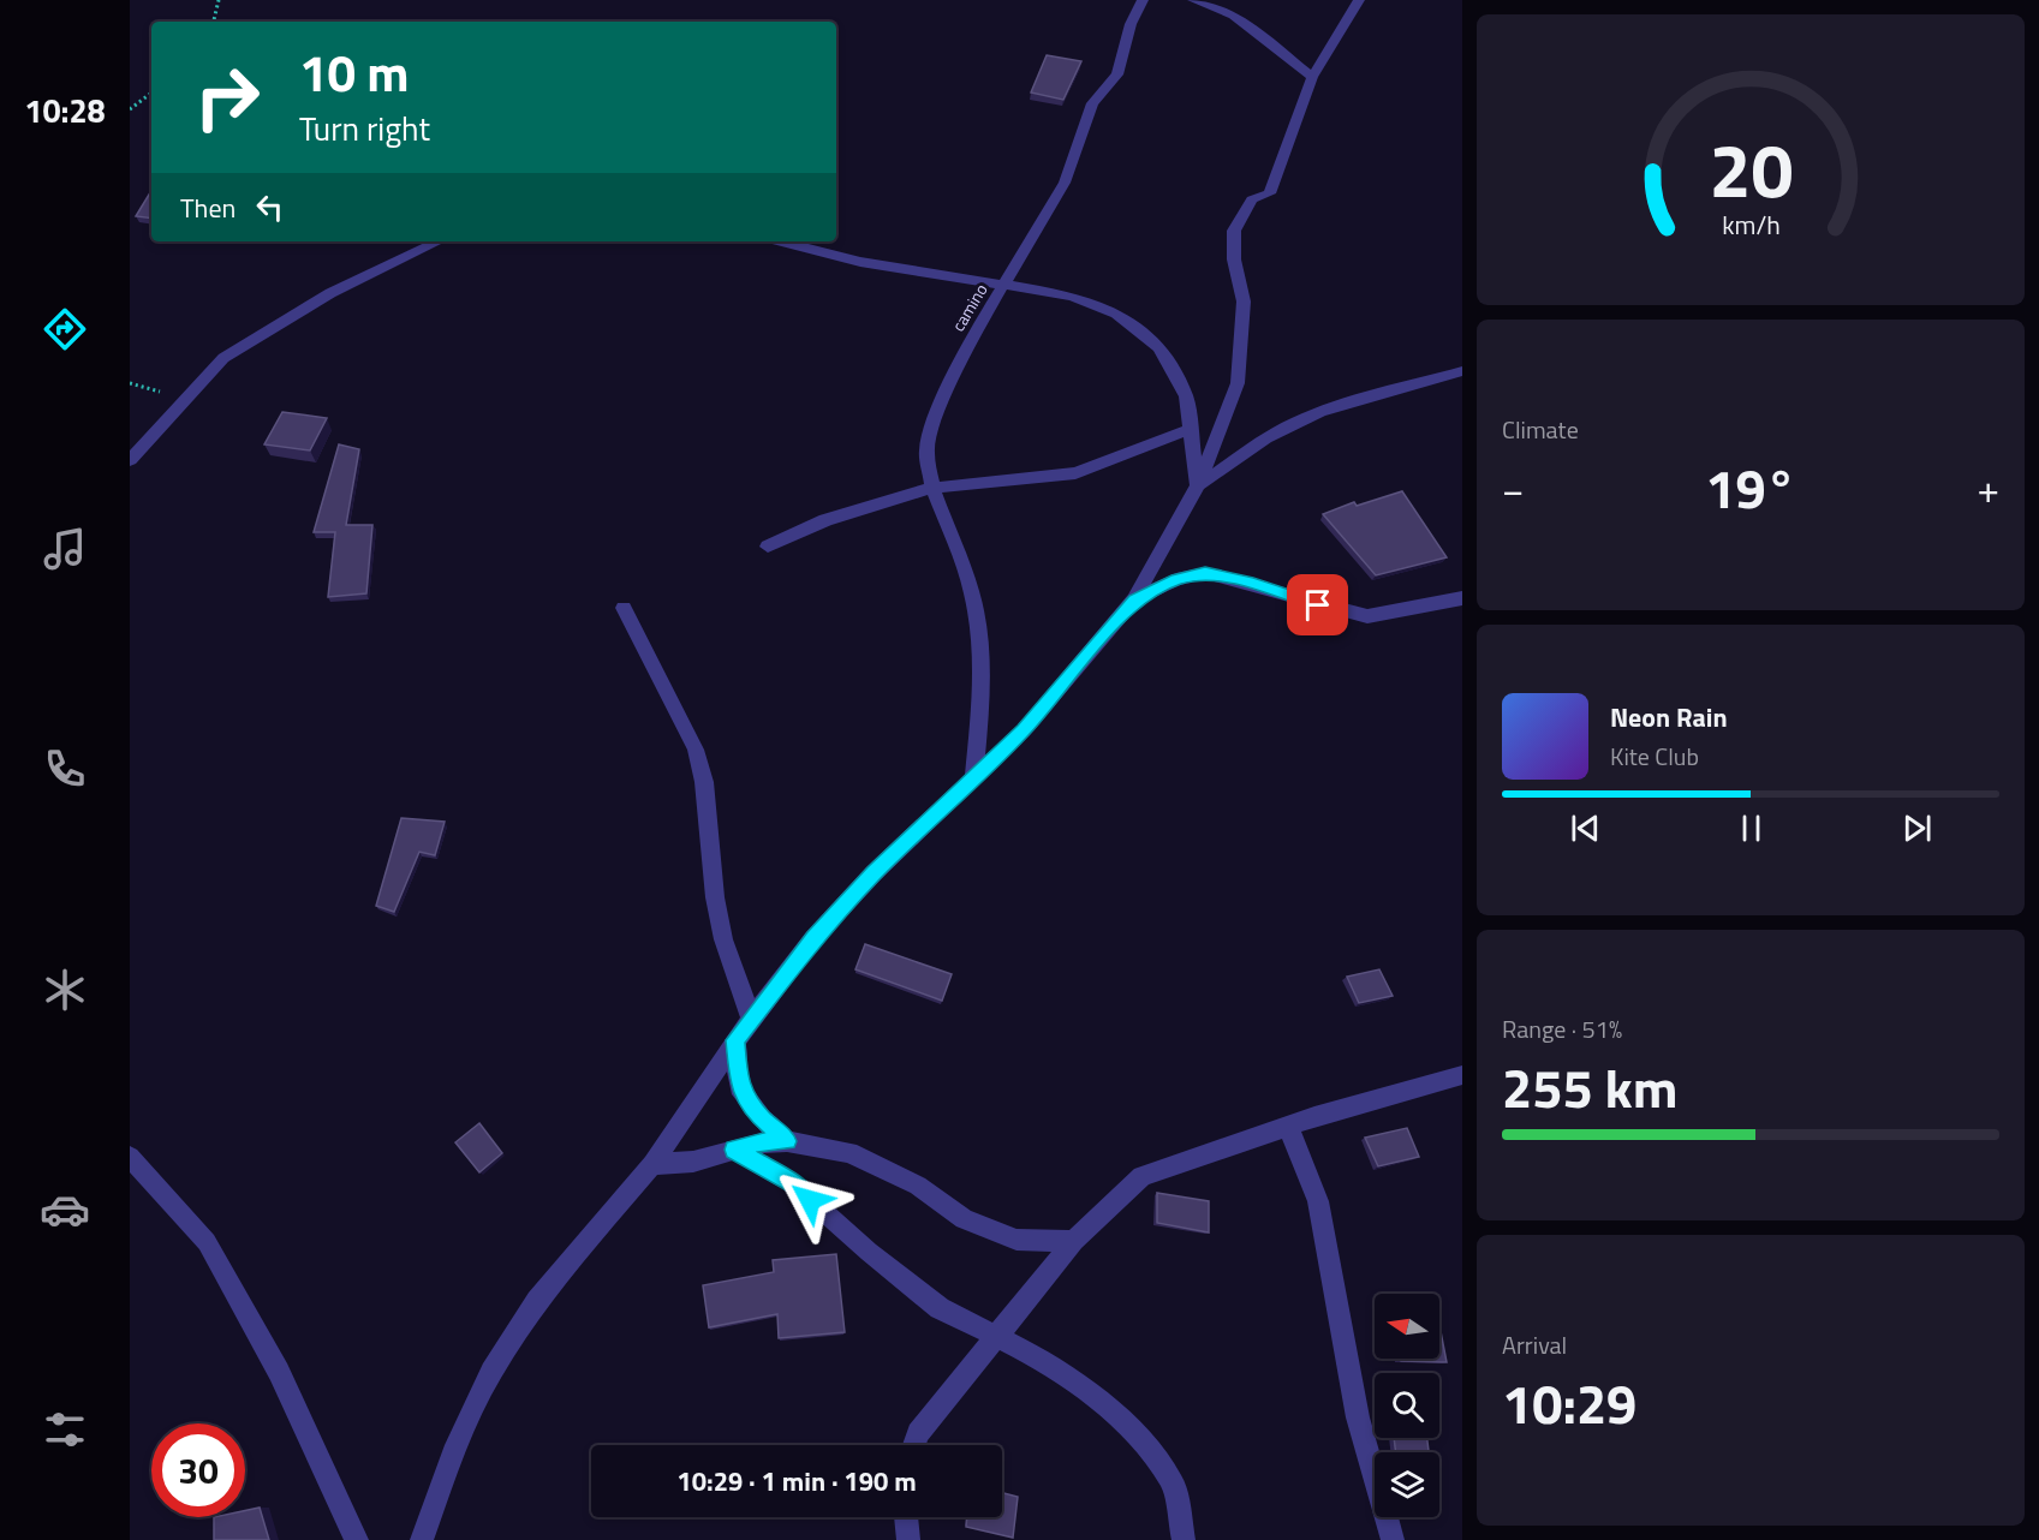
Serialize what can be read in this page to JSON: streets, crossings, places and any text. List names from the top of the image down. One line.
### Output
{"streets":{"street":["camino"]},"north":"left","page":{"tabs":"10:28","turn":["10 m","Turn right"],"then":"Then","tile":["Climate",["Range · 51%","255 km"],["Arrival","10:29"]],"heat":["−","19°","+"],"song":["Neon Rain","Kite Club"],"limit":"30","trip":"10:29 · 1 min · 190 m","gauge":["20","km/h"]}}
